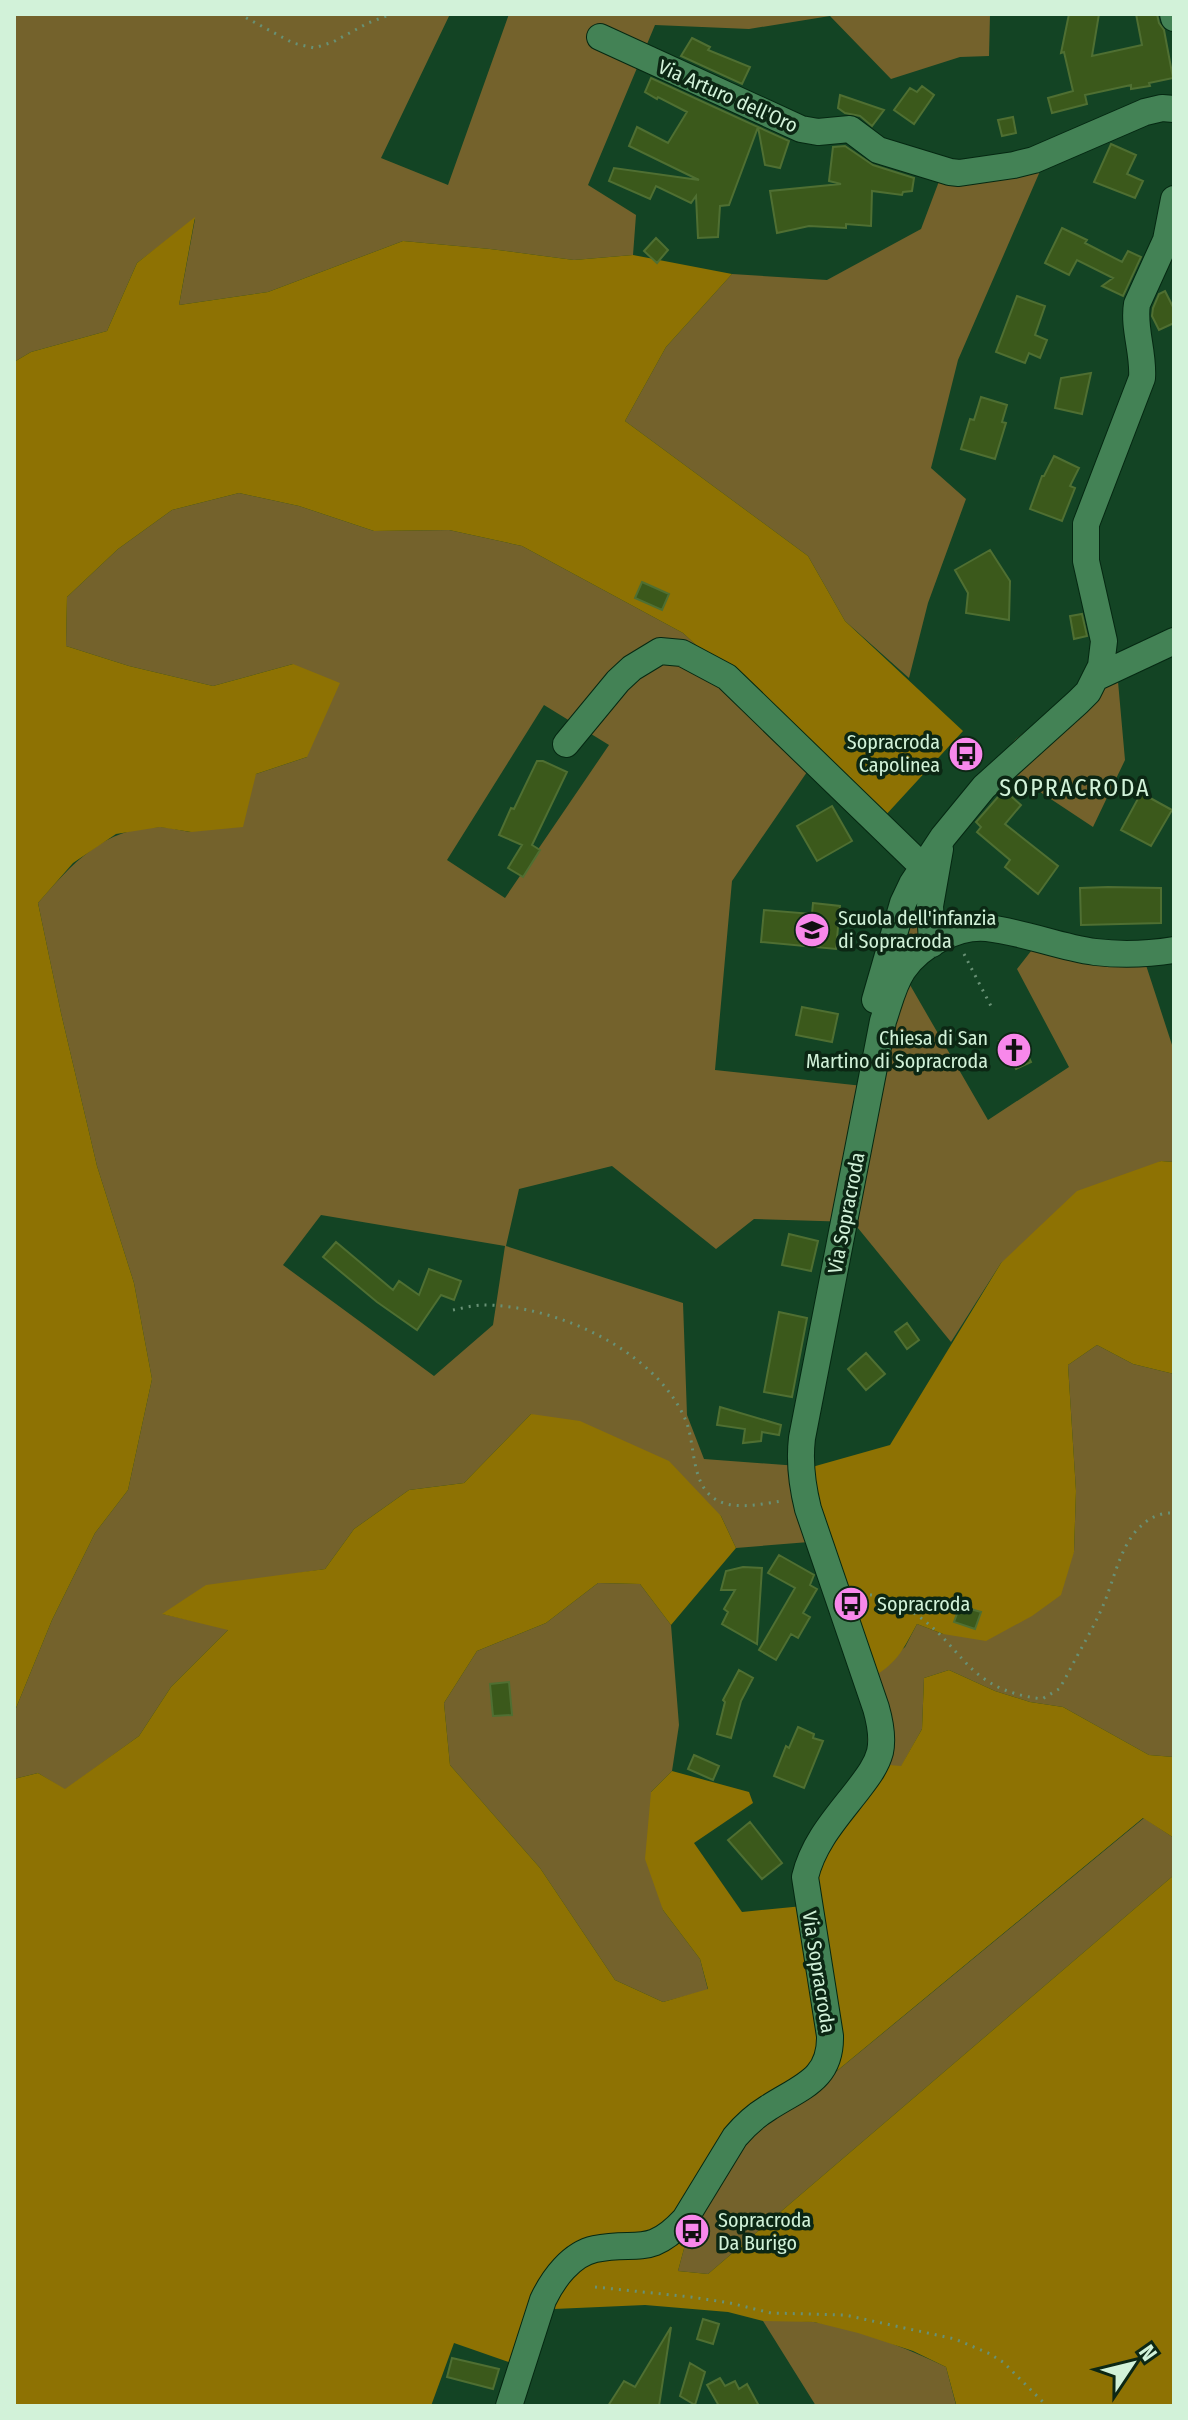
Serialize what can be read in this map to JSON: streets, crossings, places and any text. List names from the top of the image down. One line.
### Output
{"streets":{"street":["Via Arturo dell'Oro","Via Sopracroda"]},"districts":["SOPRACRODA"],"places":{"bus stop":["Sopracroda Capolinea","Sopracroda","Sopracroda Da Burigo"],"school or university":["Scuola dell'infanzia di Sopracroda"],"church":["Chiesa di San Martino di Sopracroda"]},"north":"top right"}
